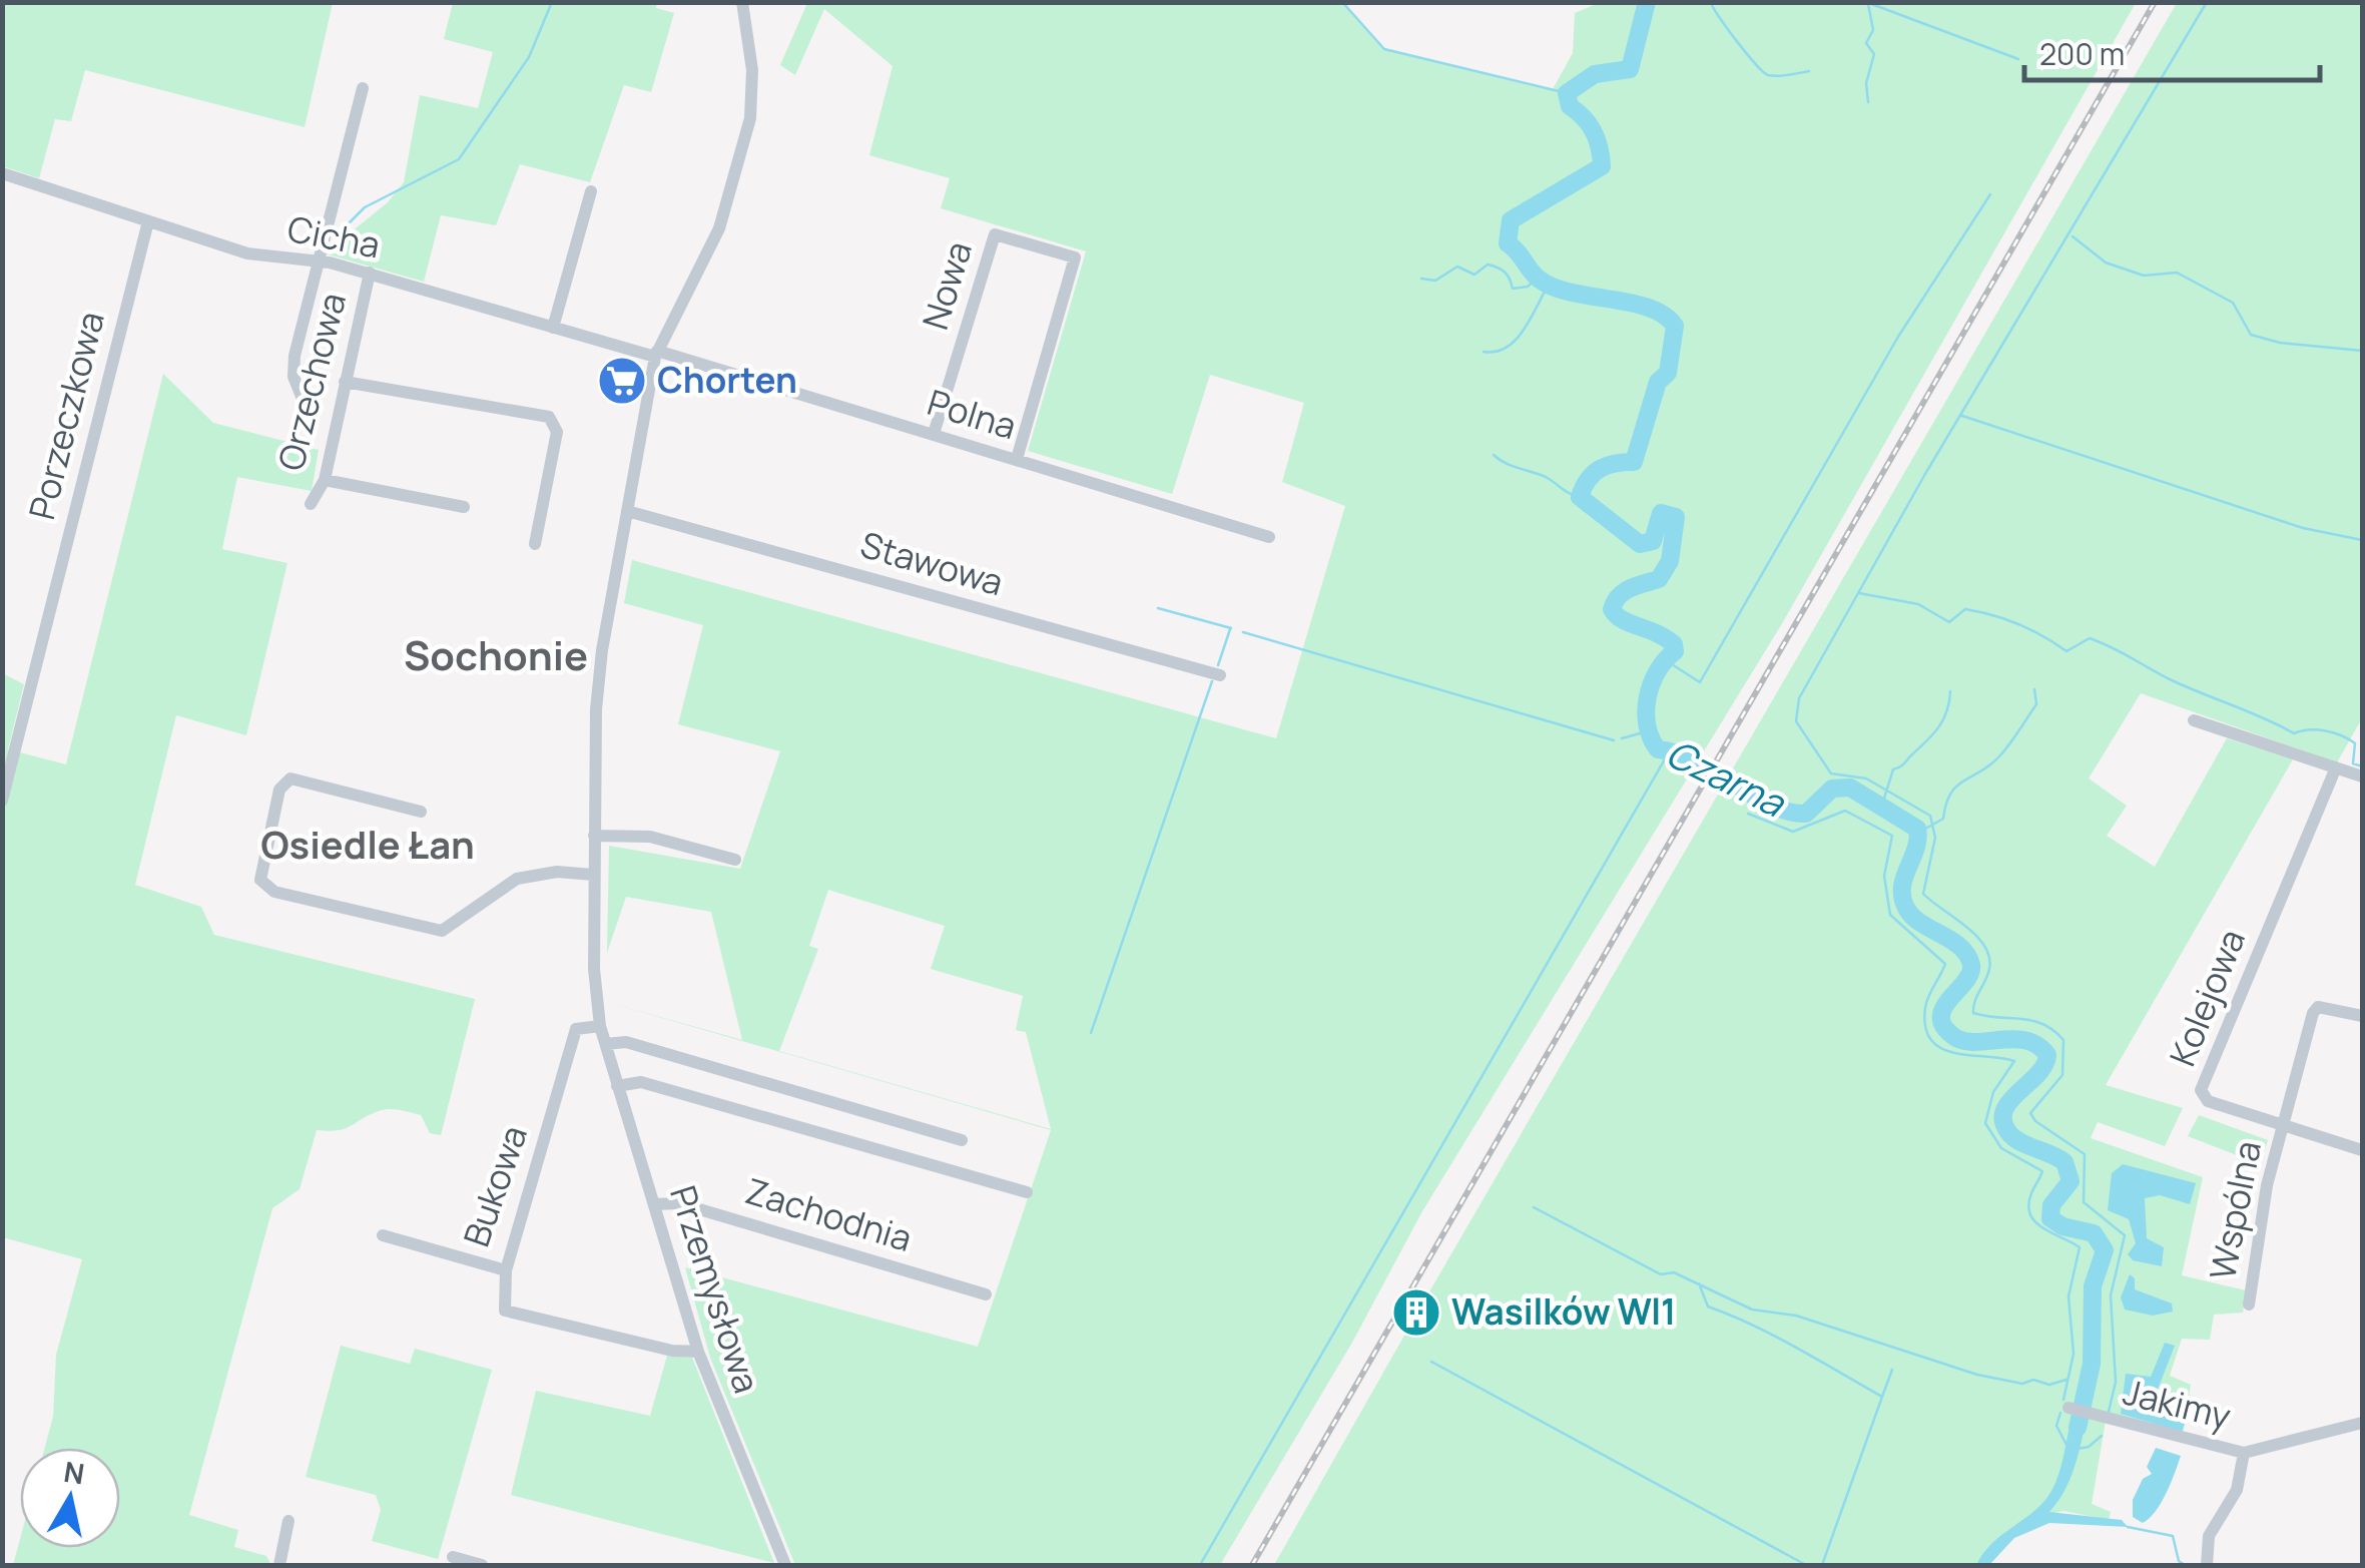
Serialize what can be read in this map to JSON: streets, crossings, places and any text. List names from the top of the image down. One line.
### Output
{"streets":{"street":["Cicha","Nowa","Orzechowa","Polna","Porzeczkowa","Stawowa","Kolejowa","Bukowa","Wspólna","Zachodnia","Przemysłowa","Jakimy"]},"crossings":[["Cicha","Orzechowa"],["Cicha","Polna"],["Cicha","Porzeczkowa"],["Cicha","Przemysłowa"],["Nowa","Polna"],["Polna","Przemysłowa"],["Stawowa","Przemysłowa"],["Kolejowa","Wspólna"],["Bukowa","Przemysłowa"],["Zachodnia","Przemysłowa"]],"districts":["Sochonie","Osiedle Łan"],"water":["Czarna"],"places":{"supermarket":["Chorten"],"building":["Wasilków Wl1"]},"scale_bar":"200 m","north":"top"}
